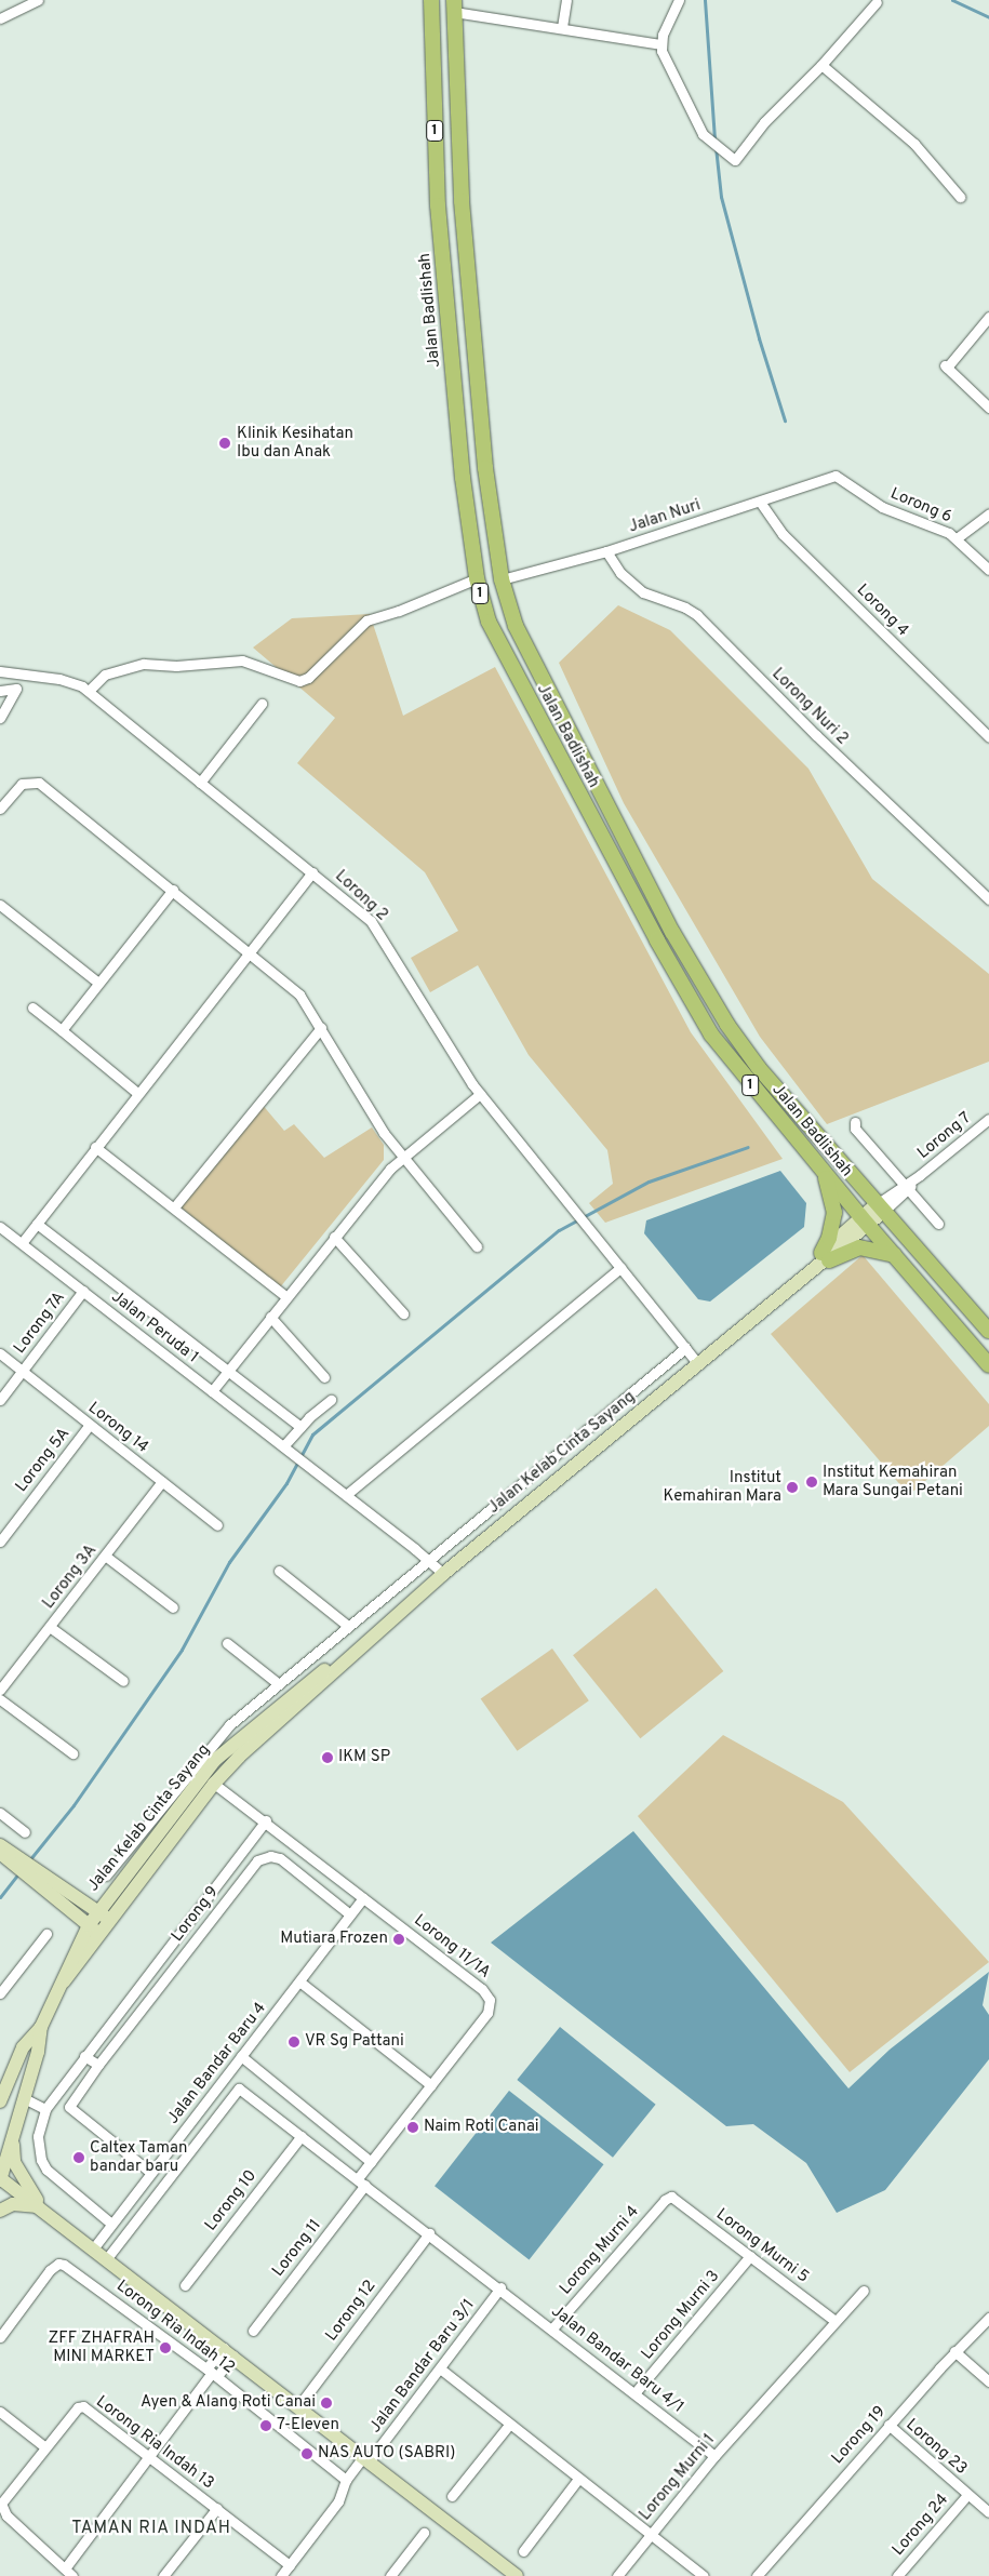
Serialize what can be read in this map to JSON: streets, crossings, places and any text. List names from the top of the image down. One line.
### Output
{"streets":{"main road":["1","Jalan Badlishah","Jalan Kelab Cinta Sayang"],"street":["Lorong 6","Jalan Nuri","Lorong 4","Lorong Nuri 2","Lorong 2","Lorong 7","Lorong 7A","Jalan Peruda 1","Lorong 14","Lorong 5A","Lorong 3A","Lorong 9","Lorong 11/1A","Jalan Bandar Baru 4","Lorong 10","Lorong Murni 5","Lorong 11","Lorong Murni 4","Lorong 12","Lorong Murni 3","Lorong Ria Indah 12","Jalan Bandar Baru 4/1","Jalan Bandar Baru 3/1","Lorong 19","Lorong Ria Indah 13","Lorong 23","Lorong Murni 1","Lorong 24"]},"crossings":[["Jalan Badlishah","Jalan Nuri"],["Jalan Badlishah","Lorong 7"],["Jalan Badlishah","Jalan Kelab Cinta Sayang"],["Lorong 6","Jalan Nuri"],["Jalan Nuri","Lorong 4"],["Jalan Nuri","Lorong Nuri 2"],["Lorong 2","Jalan Kelab Cinta Sayang"],["Lorong 7","Jalan Kelab Cinta Sayang"],["Lorong 7A","Jalan Peruda 1"],["Lorong 7A","Lorong 14"],["Jalan Peruda 1","Jalan Kelab Cinta Sayang"],["Lorong 14","Lorong 5A"],["Lorong 14","Lorong 3A"],["Jalan Kelab Cinta Sayang","Lorong 11/1A"],["Lorong 9","Jalan Bandar Baru 4"],["Lorong 11/1A","Jalan Bandar Baru 4"],["Lorong 11/1A","Lorong 11"],["Lorong 11/1A","Jalan Bandar Baru 4/1"],["Jalan Bandar Baru 4","Jalan Bandar Baru 4/1"],["Lorong 10","Jalan Bandar Baru 4/1"],["Lorong Murni 5","Lorong Murni 4"],["Lorong Murni 5","Lorong Murni 3"],["Lorong Murni 5","Lorong Murni 1"],["Lorong 11","Jalan Bandar Baru 4/1"],["Lorong Murni 4","Jalan Bandar Baru 4/1"],["Lorong 12","Jalan Bandar Baru 4/1"],["Lorong Murni 3","Jalan Bandar Baru 4/1"],["Lorong Ria Indah 12","Jalan Bandar Baru 3/1"],["Jalan Bandar Baru 4/1","Jalan Bandar Baru 3/1"],["Jalan Bandar Baru 4/1","Lorong Murni 1"],["Jalan Bandar Baru 3/1","Lorong Ria Indah 13"],["Jalan Bandar Baru 3/1","Lorong Murni 1"],["Lorong 19","Lorong 23"],["Lorong 23","Lorong 24"]],"districts":["TAMAN RIA INDAH"],"places":["Klinik Kesihatan Ibu dan Anak","Institut Kemahiran Mara Sungai Petani","Institut Kemahiran Mara","IKM SP","Mutiara Frozen","VR Sg Pattani","Naim Roti Canai","Caltex Taman bandar baru","ZFF ZHAFRAH MINI MARKET","Ayen & Alang Roti Canai","7-Eleven","NAS AUTO (SABRI)"]}
